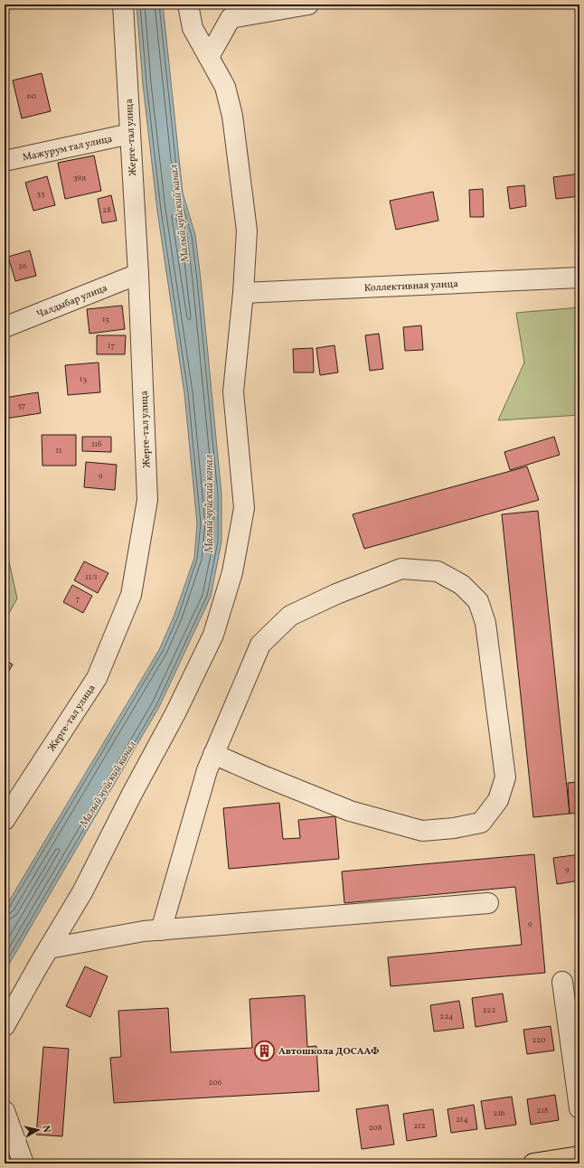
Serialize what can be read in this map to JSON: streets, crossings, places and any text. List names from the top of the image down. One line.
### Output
{"streets":{"street":["Жерге-тал улица","Мажурум тал улица","Коллективная улица","Чалдыбар улица"]},"crossings":[["Жерге-тал улица","Мажурум тал улица"],["Жерге-тал улица","Чалдыбар улица"]],"water":["Малый чуйский канал"],"places":{"building":["Автошкола ДОСААФ"]},"house_numbers":["60","39д","33","28","26","15","17","13","57","11б","11","9","11/1","7","9","9","222","224","220","206","218","216","214","212","208"],"north":"right"}
